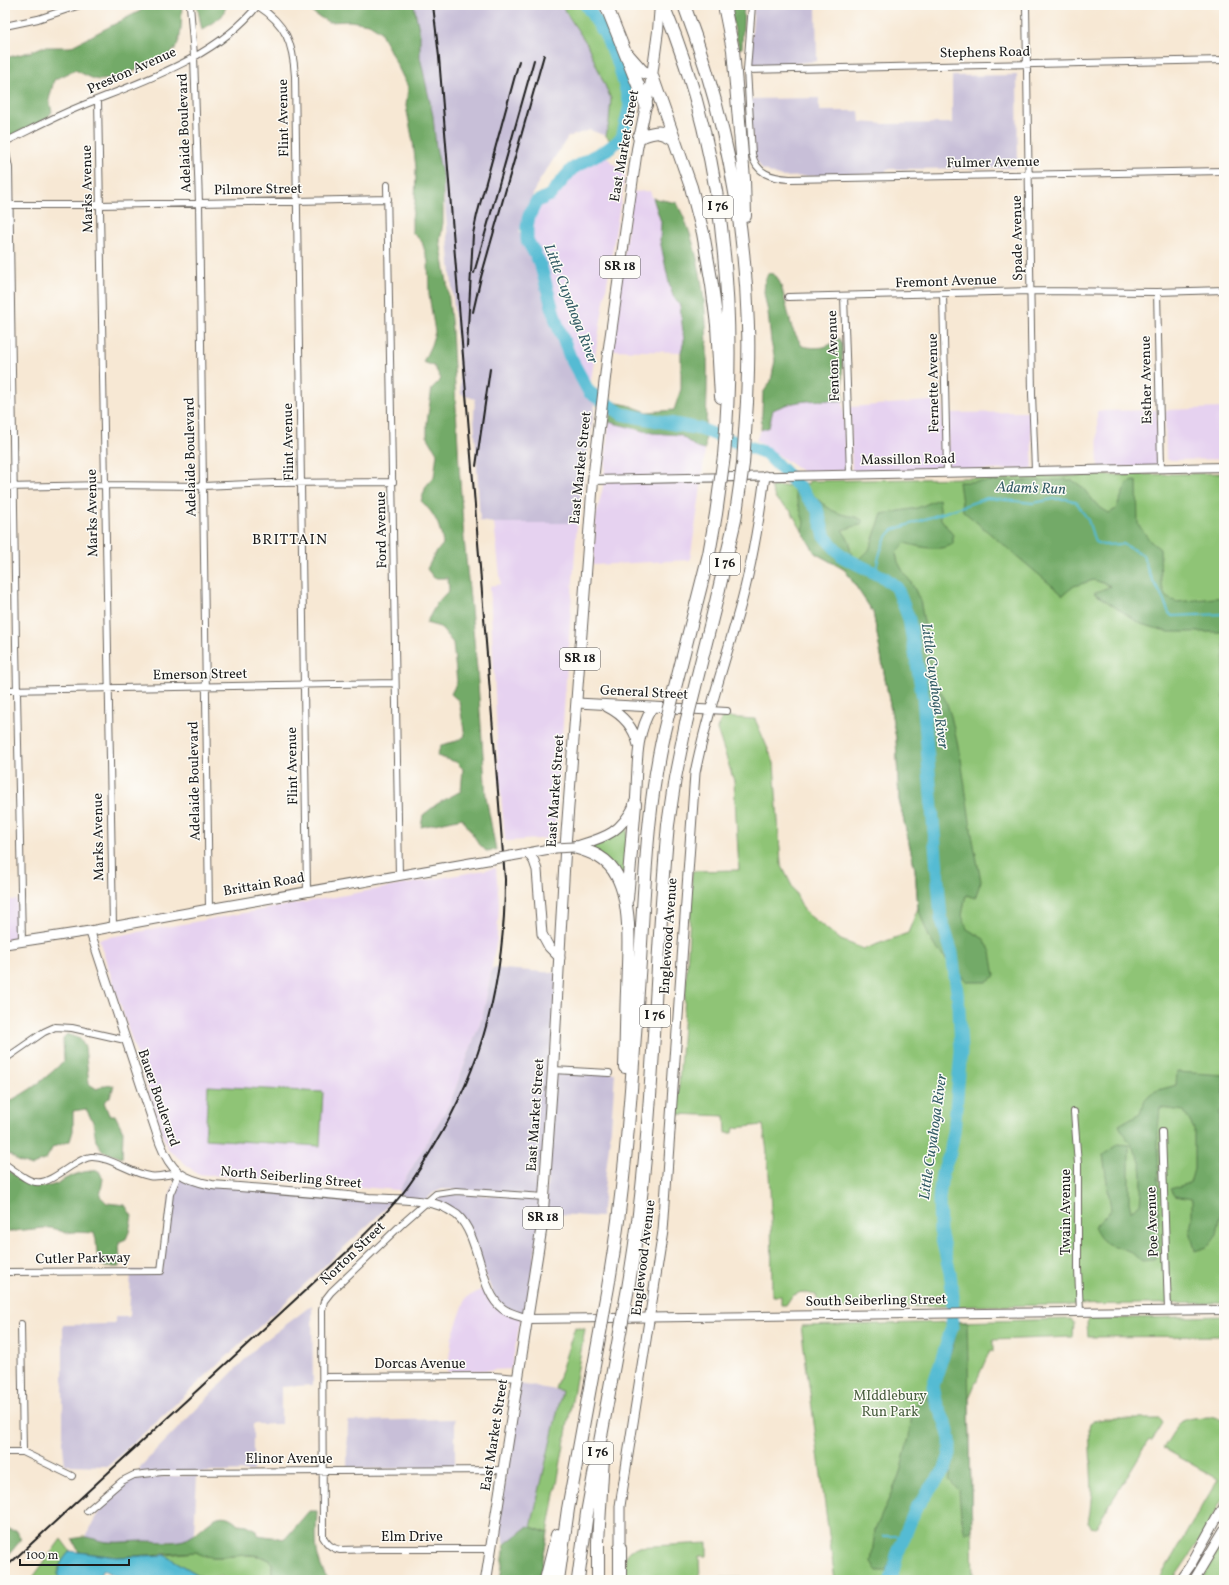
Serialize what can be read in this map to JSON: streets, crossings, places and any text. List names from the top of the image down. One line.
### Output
{"streets":{"highway":["I 76"],"main road":["East Market Street","SR 18","General Street","Brittain Road","Englewood Avenue"],"street":["Stephens Road","Preston Avenue","Flint Avenue","Adelaide Boulevard","Fulmer Avenue","Marks Avenue","Pilmore Street","Spade Avenue","Fremont Avenue","Fenton Avenue","Esther Avenue","Fernette Avenue","Massillon Road","Ford Avenue","Emerson Street","Bauer Boulevard","North Seiberling Street","Twain Avenue","Poe Avenue","Norton Street","Cutler Parkway","South Seiberling Street","Dorcas Avenue","Elinor Avenue","Elm Drive"]},"crossings":[["Stephens Road","Fulmer Avenue"],["Stephens Road","Spade Avenue"],["Preston Avenue","Flint Avenue"],["Preston Avenue","Adelaide Boulevard"],["Preston Avenue","Marks Avenue"],["Flint Avenue","Pilmore Street"],["Flint Avenue","Emerson Street"],["Flint Avenue","Brittain Road"],["Adelaide Boulevard","Pilmore Street"],["Adelaide Boulevard","Emerson Street"],["Adelaide Boulevard","Brittain Road"],["East Market Street","Massillon Road"],["East Market Street","General Street"],["East Market Street","North Seiberling Street"],["East Market Street","Norton Street"],["East Market Street","South Seiberling Street"],["East Market Street","Dorcas Avenue"],["East Market Street","Elinor Avenue"],["East Market Street","Elm Drive"],["Fulmer Avenue","Spade Avenue"],["Marks Avenue","Pilmore Street"],["Marks Avenue","Emerson Street"],["Marks Avenue","Brittain Road"],["Pilmore Street","Ford Avenue"],["Spade Avenue","Fremont Avenue"],["Spade Avenue","Massillon Road"],["Fremont Avenue","Fenton Avenue"],["Fremont Avenue","Esther Avenue"],["Fremont Avenue","Fernette Avenue"],["Fenton Avenue","Massillon Road"],["Esther Avenue","Massillon Road"],["Fernette Avenue","Massillon Road"],["Massillon Road","Englewood Avenue"],["Ford Avenue","Emerson Street"],["Ford Avenue","Brittain Road"],["General Street","Englewood Avenue"],["Brittain Road","Bauer Boulevard"],["Englewood Avenue","South Seiberling Street"],["Bauer Boulevard","North Seiberling Street"],["Bauer Boulevard","Cutler Parkway"],["North Seiberling Street","Norton Street"],["North Seiberling Street","Cutler Parkway"],["North Seiberling Street","South Seiberling Street"],["Twain Avenue","South Seiberling Street"],["Poe Avenue","South Seiberling Street"],["Norton Street","Dorcas Avenue"],["Norton Street","Elinor Avenue"],["Norton Street","Elm Drive"]],"districts":["BRITTAIN"],"water":["Little Cuyahoga River","Adam's Run"],"parks":["MIddlebury Run Park"],"scale_bar":"100 m"}
